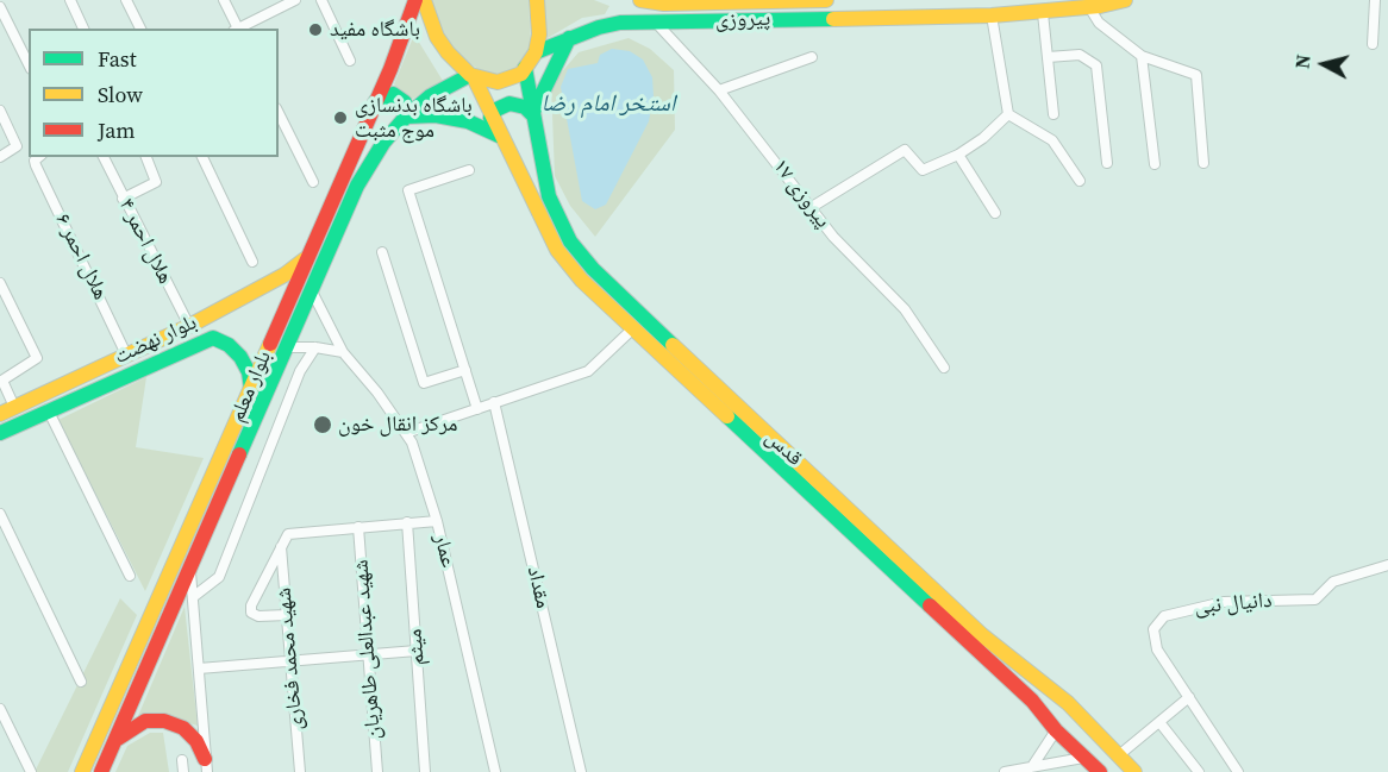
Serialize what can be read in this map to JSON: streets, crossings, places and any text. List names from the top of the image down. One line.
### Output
{"streets":{"main road":["پیروزی","بلوار نهضت","بلوار معلم","قدس"],"street":["پیروزی ۱۷","هلال احمر ۴","هلال احمر ۶","عمار","مقداد","دانیال نبی","میثم","شهید عبدالعلی طاهریان","شهید محمد فخاری"]},"crossings":[["پیروزی","پیروزی ۱۷"],["هلال احمر ۴","بلوار نهضت"],["هلال احمر ۶","بلوار نهضت"],["بلوار نهضت","بلوار معلم"],["بلوار معلم","قدس"],["بلوار معلم","عمار"]],"water":["استخر امام رضا"],"places":["باشگاه مفید","باشگاه بدنسازی موج مثبت","مرکز انقال خون"],"legend":["Fast","Slow","Jam"],"north":"left"}
